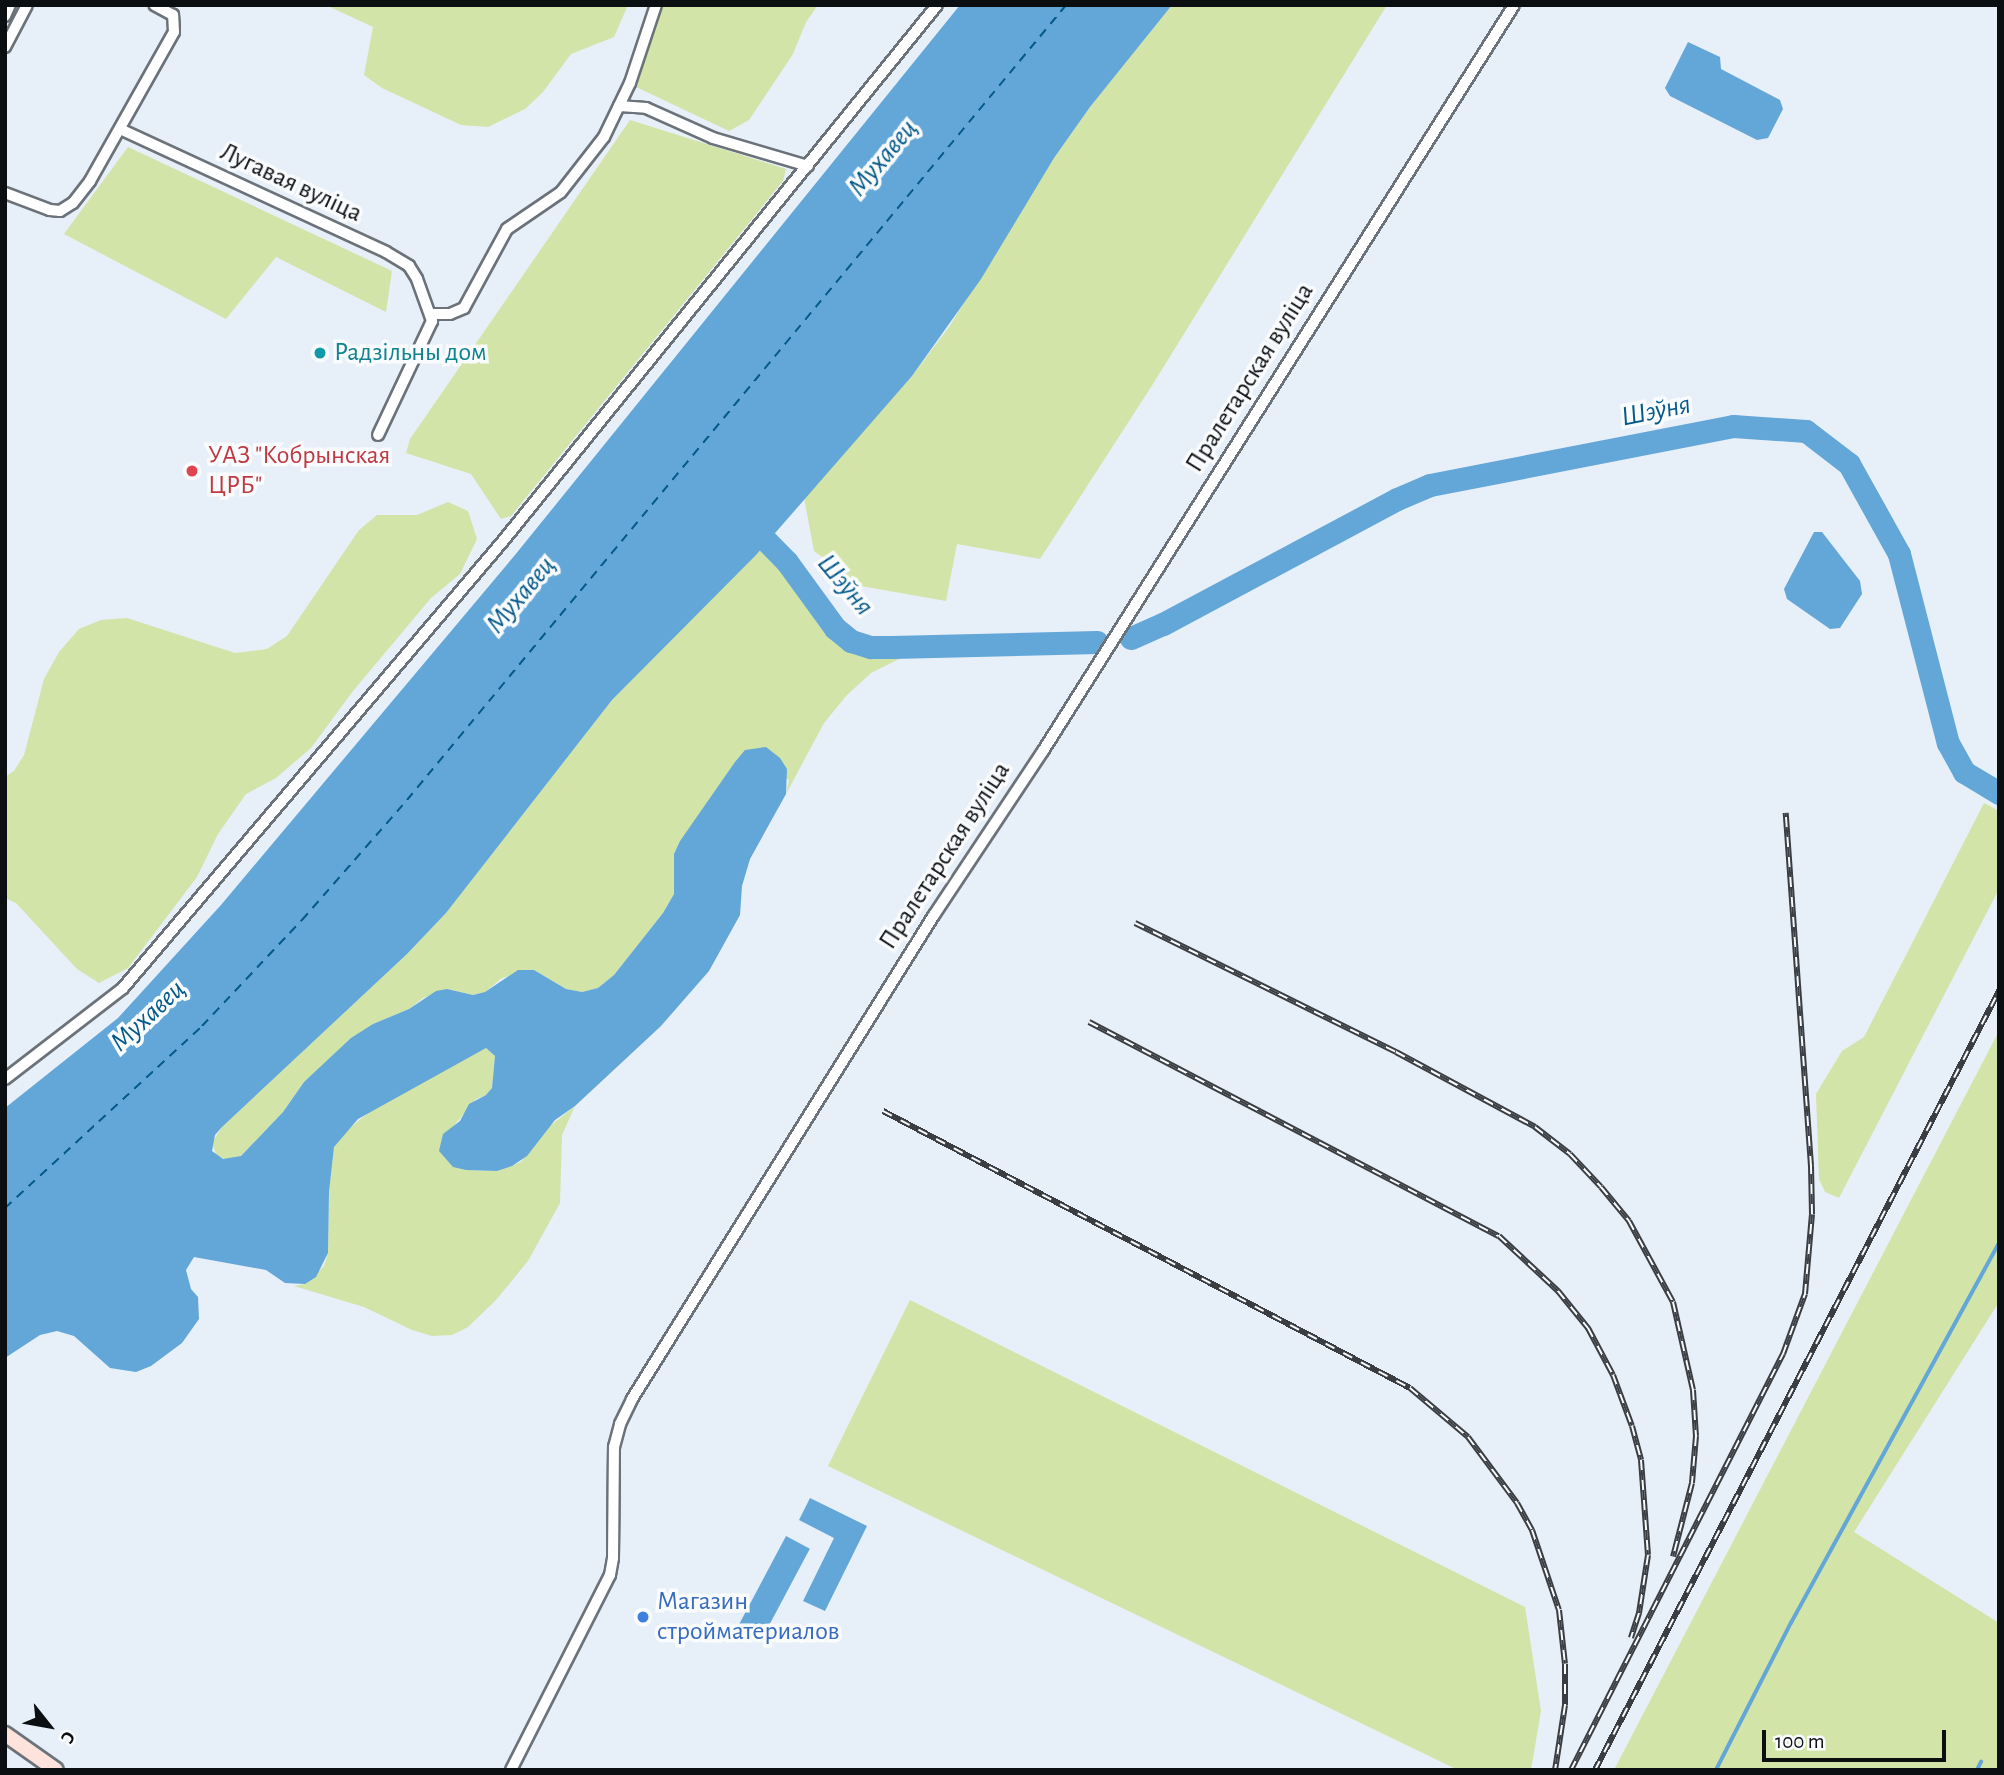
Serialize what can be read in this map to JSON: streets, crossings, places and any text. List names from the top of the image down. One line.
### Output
{"streets":{"street":["Лугавая вуліца","Пралетарская вуліца"]},"water":["Мухавец","Шэўня"],"places":["Радзільны дом","УАЗ \"Кобрынская ЦРБ\"","Магазин стройматериалов"],"scale_bar":"100 m","north":"bottom right"}
